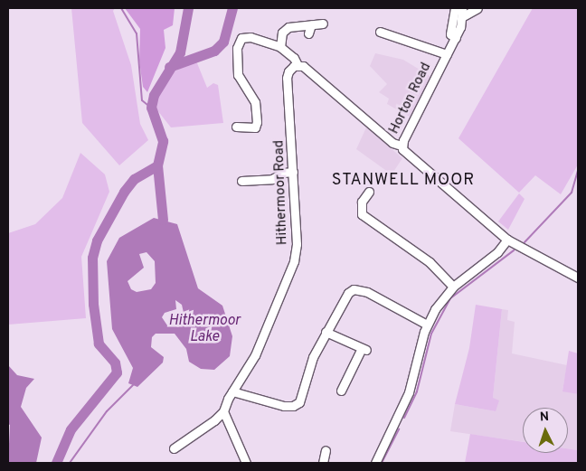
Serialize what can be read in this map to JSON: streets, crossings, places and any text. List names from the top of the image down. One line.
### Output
{"streets":{"street":["Horton Road","Hithermoor Road"]},"districts":["STANWELL MOOR"],"water":["Hithermoor Lake"],"north":"top"}
